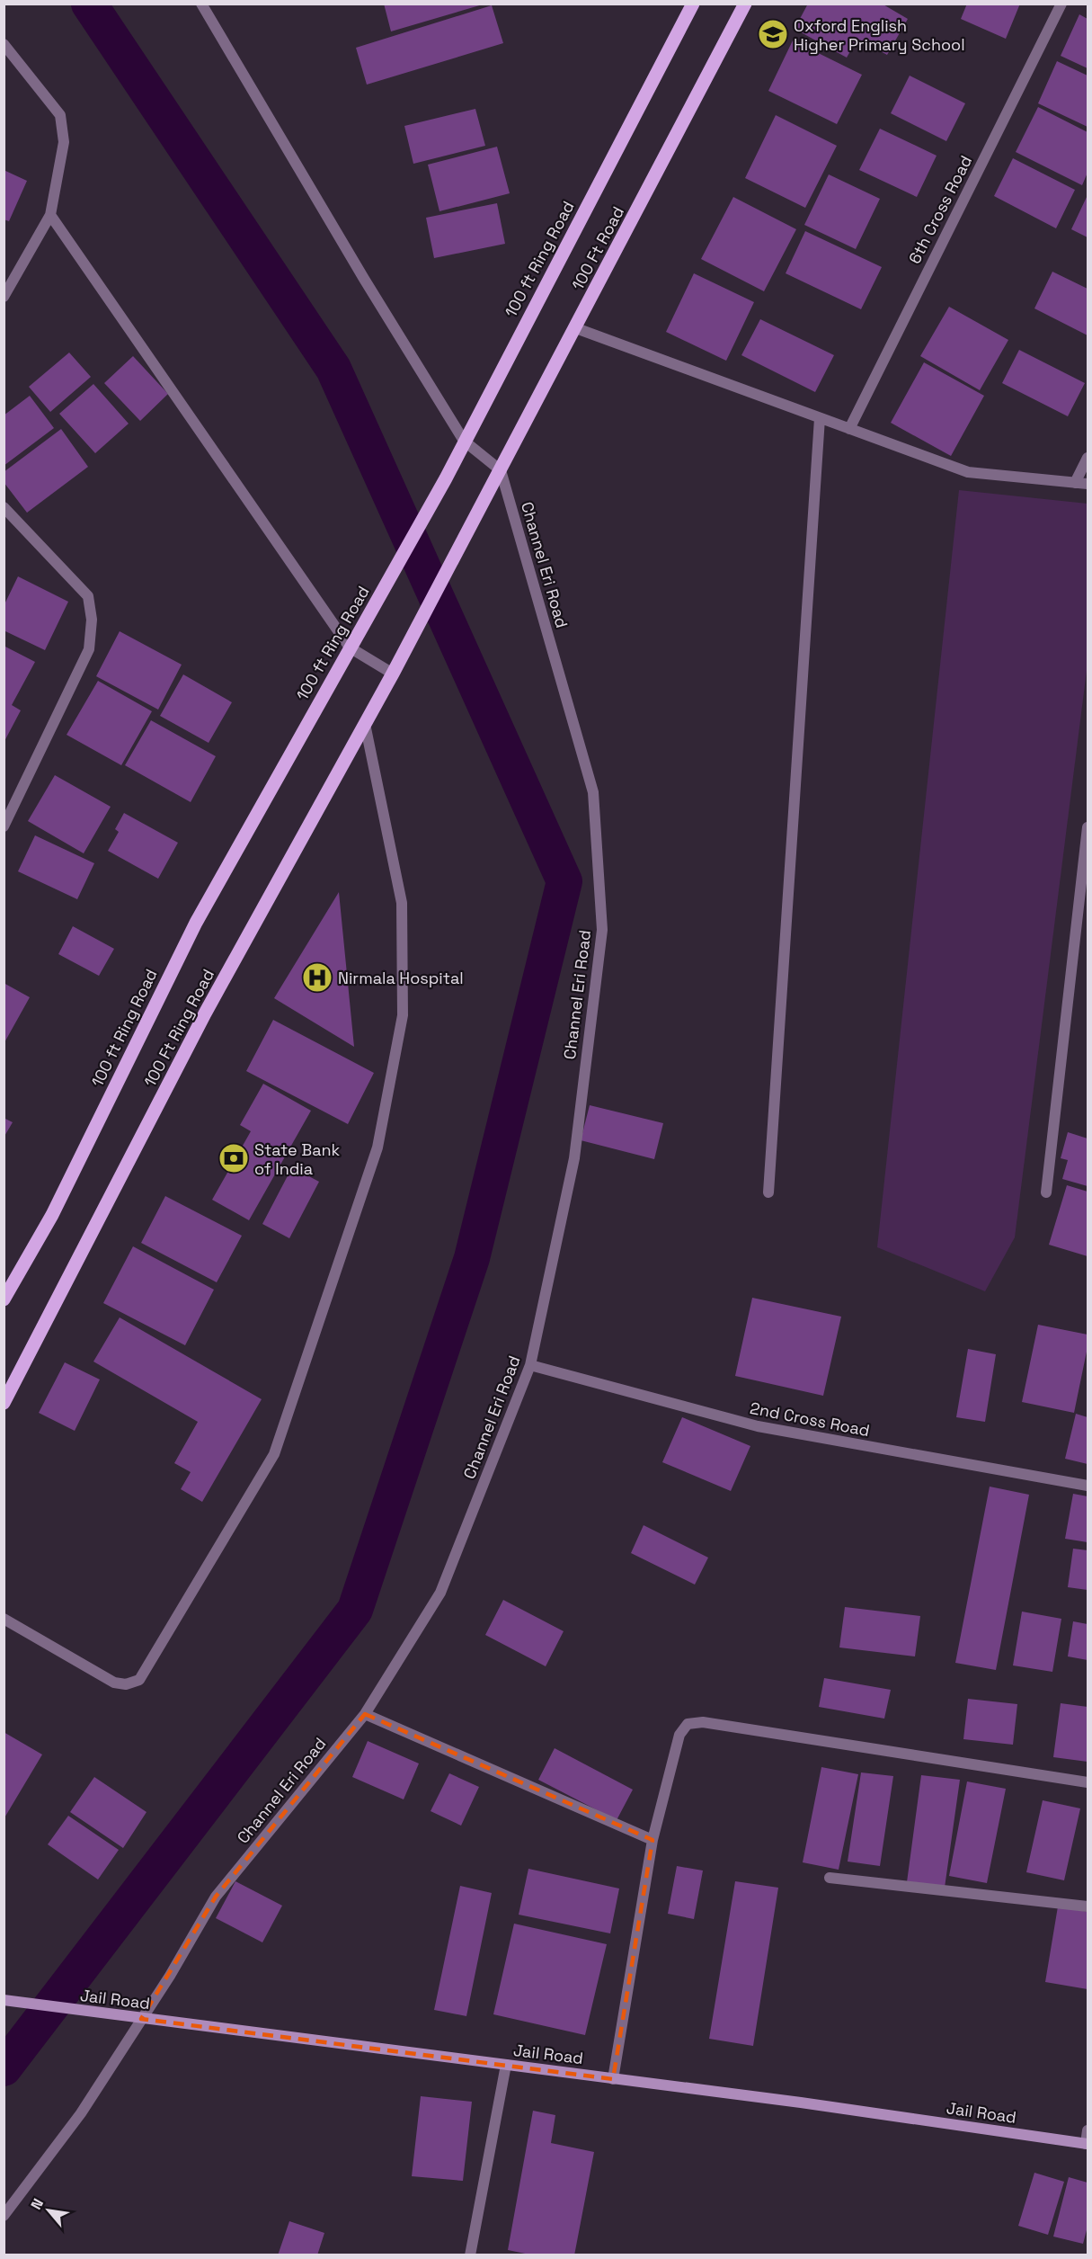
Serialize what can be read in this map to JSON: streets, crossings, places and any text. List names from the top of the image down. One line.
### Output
{"streets":{"main road":["100 Ft Road","100 ft Ring Road","100 Ft Ring Road","Jail Road"],"street":["6th Cross Road","Channel Eri Road","2nd Cross Road"]},"crossings":[["100 Ft Road","Channel Eri Road"],["100 Ft Road","100 Ft Ring Road"],["Channel Eri Road","2nd Cross Road"],["Channel Eri Road","Jail Road"]],"places":{"school or university":["Oxford English Higher Primary School"],"hospital":["Nirmala Hospital"],"bank":["State Bank of India"]},"north":"top left"}
